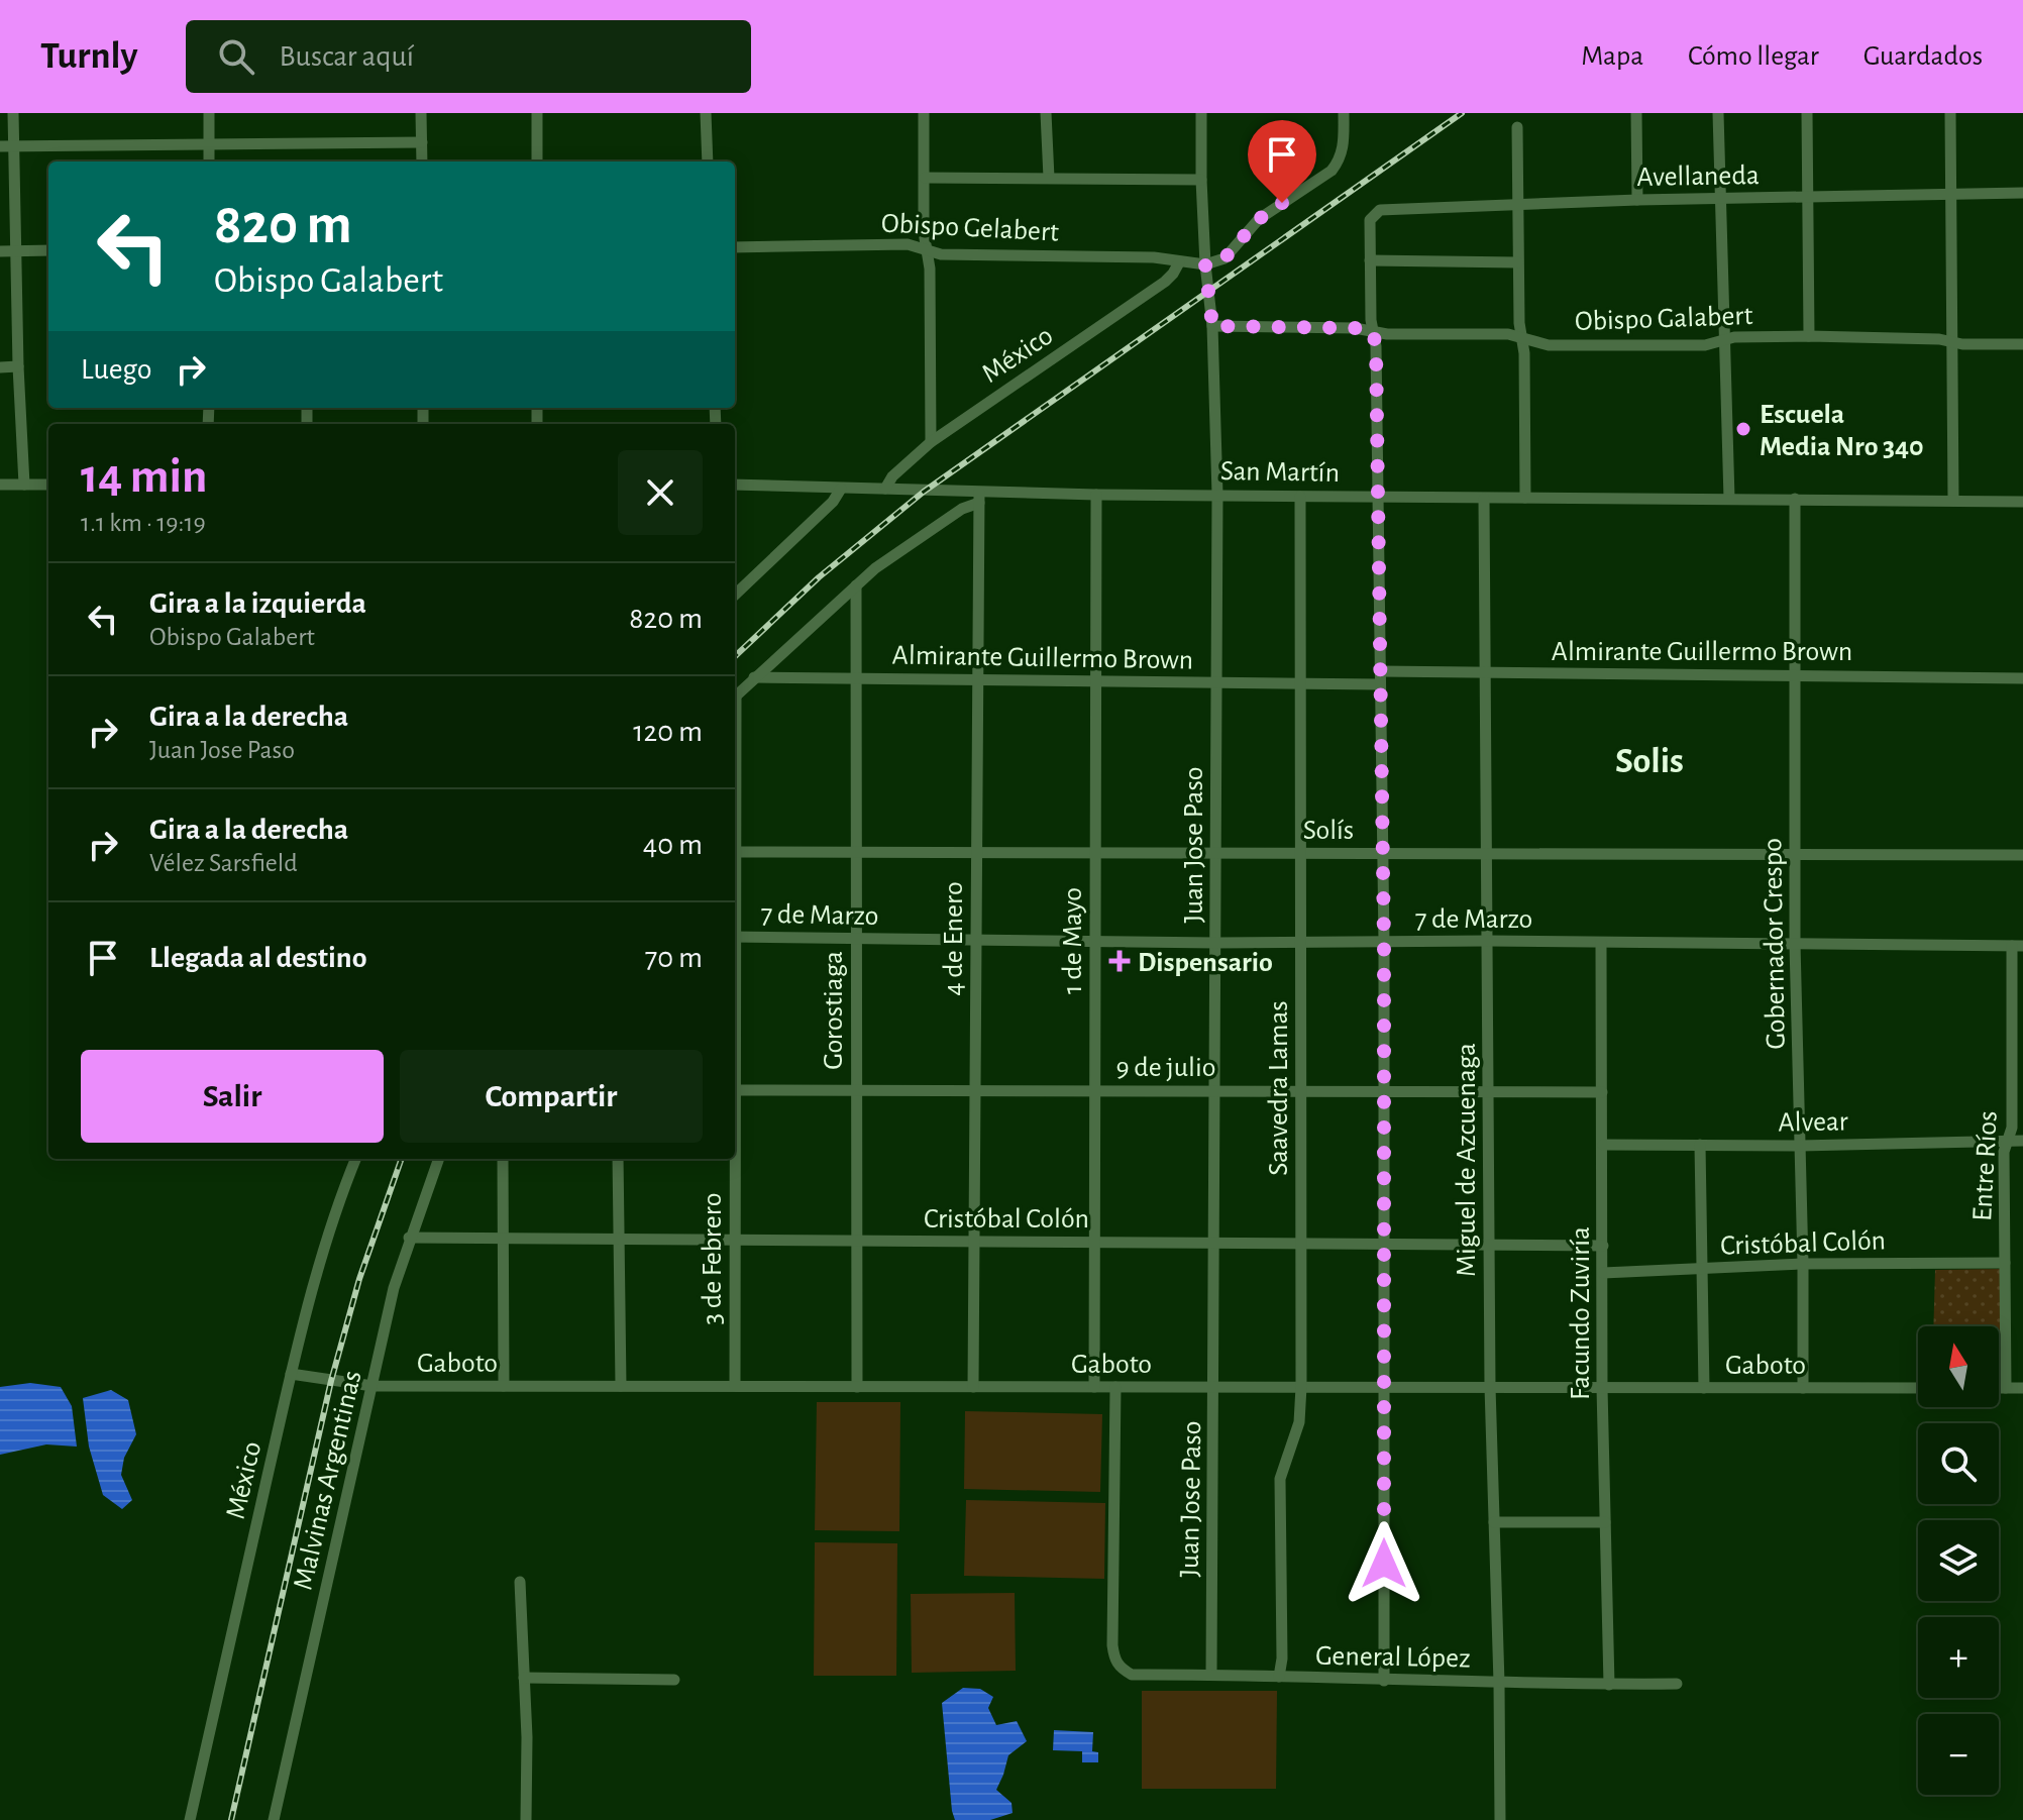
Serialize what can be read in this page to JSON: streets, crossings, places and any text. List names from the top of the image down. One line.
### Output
{"streets":{"street":["Avellaneda","Obispo Gelabert","Obispo Galabert","México","San Martín","Almirante Guillermo Brown","Solís","Juan Jose Paso","7 de Marzo","4 de Enero","1 de Mayo","Gobernador Crespo","Gorostiaga","9 de julio","Saavedra Lamas","Alvear","Miguel de Azcuenaga","Entre Ríos","Cristóbal Colón","3 de Febrero","Facundo Zuviría","Gaboto","Malvinas Argentinas","General López"]},"crossings":[["Obispo Gelabert","México"],["Obispo Gelabert","Juan Jose Paso"],["Obispo Galabert","Juan Jose Paso"],["México","San Martín"],["México","Gaboto"],["San Martín","Juan Jose Paso"],["San Martín","4 de Enero"],["San Martín","1 de Mayo"],["San Martín","Gobernador Crespo"],["San Martín","Saavedra Lamas"],["San Martín","Miguel de Azcuenaga"],["Almirante Guillermo Brown","Juan Jose Paso"],["Almirante Guillermo Brown","4 de Enero"],["Almirante Guillermo Brown","1 de Mayo"],["Almirante Guillermo Brown","Gobernador Crespo"],["Almirante Guillermo Brown","Gorostiaga"],["Almirante Guillermo Brown","Saavedra Lamas"],["Almirante Guillermo Brown","Miguel de Azcuenaga"],["Solís","Juan Jose Paso"],["Solís","4 de Enero"],["Solís","1 de Mayo"],["Solís","Gobernador Crespo"],["Solís","Gorostiaga"],["Solís","Saavedra Lamas"],["Solís","Miguel de Azcuenaga"],["Juan Jose Paso","7 de Marzo"],["Juan Jose Paso","9 de julio"],["Juan Jose Paso","Cristóbal Colón"],["Juan Jose Paso","Gaboto"],["Juan Jose Paso","General López"],["7 de Marzo","4 de Enero"],["7 de Marzo","1 de Mayo"],["7 de Marzo","Gobernador Crespo"],["7 de Marzo","Gorostiaga"],["7 de Marzo","Saavedra Lamas"],["7 de Marzo","Miguel de Azcuenaga"],["7 de Marzo","Entre Ríos"],["7 de Marzo","Facundo Zuviría"],["4 de Enero","9 de julio"],["4 de Enero","Cristóbal Colón"],["4 de Enero","Gaboto"],["1 de Mayo","9 de julio"],["1 de Mayo","Cristóbal Colón"],["1 de Mayo","Gaboto"],["Gobernador Crespo","Alvear"],["Gobernador Crespo","Cristóbal Colón"],["Gobernador Crespo","Gaboto"],["Gorostiaga","9 de julio"],["Gorostiaga","Cristóbal Colón"],["Gorostiaga","Gaboto"],["9 de julio","Saavedra Lamas"],["9 de julio","Miguel de Azcuenaga"],["9 de julio","Facundo Zuviría"],["Saavedra Lamas","Cristóbal Colón"],["Saavedra Lamas","Gaboto"],["Saavedra Lamas","General López"],["Alvear","Entre Ríos"],["Alvear","Facundo Zuviría"],["Miguel de Azcuenaga","Cristóbal Colón"],["Miguel de Azcuenaga","Gaboto"],["Miguel de Azcuenaga","General López"],["Entre Ríos","Cristóbal Colón"],["Cristóbal Colón","3 de Febrero"],["Cristóbal Colón","Facundo Zuviría"],["Cristóbal Colón","Malvinas Argentinas"],["3 de Febrero","Gaboto"],["Facundo Zuviría","Gaboto"],["Facundo Zuviría","General López"],["Gaboto","Malvinas Argentinas"],["Gaboto","General López"]],"districts":["Solis"],"places":{"other":["Escuela Media Nro 340"],"health":["Dispensario"]},"north":"top","page":{"header":"Turnly","search":"Buscar aquí","nav":["Mapa","Cómo llegar","Guardados"],"turn":["820 m","Obispo Galabert"],"then":"Luego","heading":["14 min","1.1 km · 19:19"],"list":[{"name":"Gira a la izquierda","note":"Obispo Galabert","value":"820 m"},{"name":"Gira a la derecha","note":"Juan Jose Paso","value":"120 m"},{"name":"Gira a la derecha","note":"Vélez Sarsfield","value":"40 m"},{"name":"Llegada al destino","value":"70 m"}],"buttons":["Salir","Compartir"],"map_buttons":["+","−"]}}
